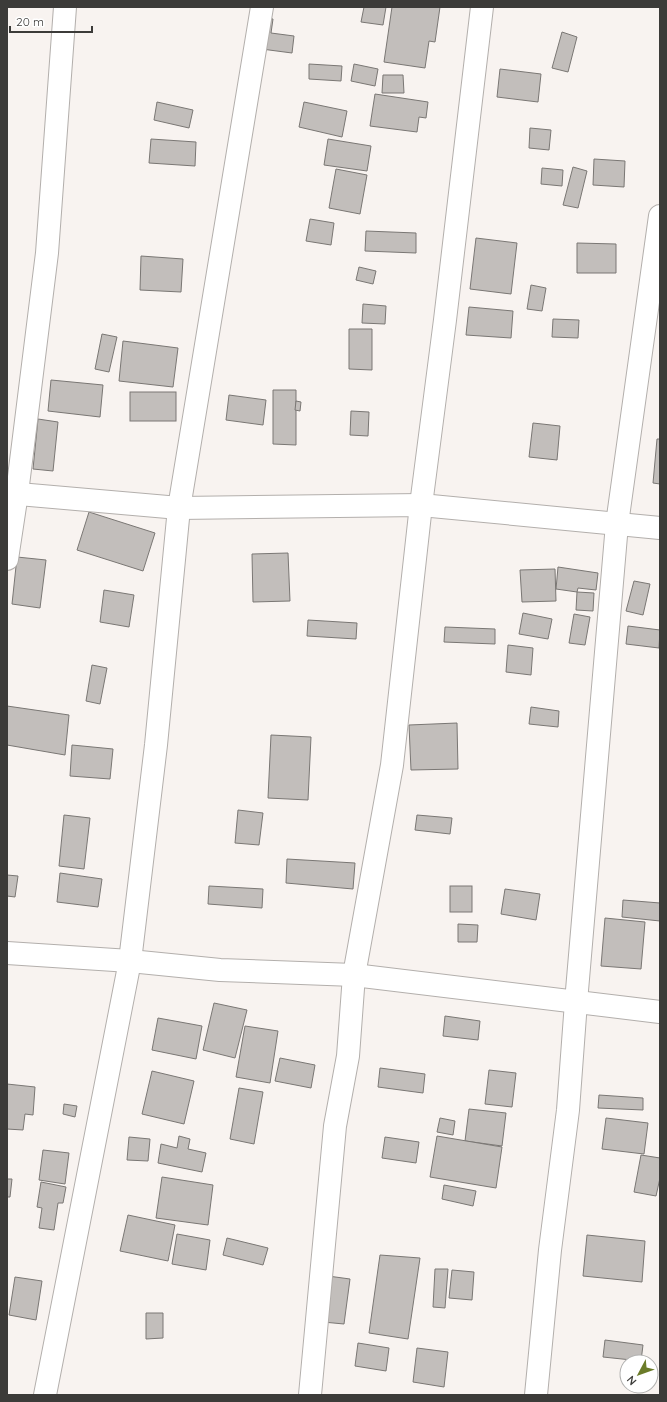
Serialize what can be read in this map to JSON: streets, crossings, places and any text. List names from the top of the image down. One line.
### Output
{"scale_bar":"20 m","north":"bottom left"}
